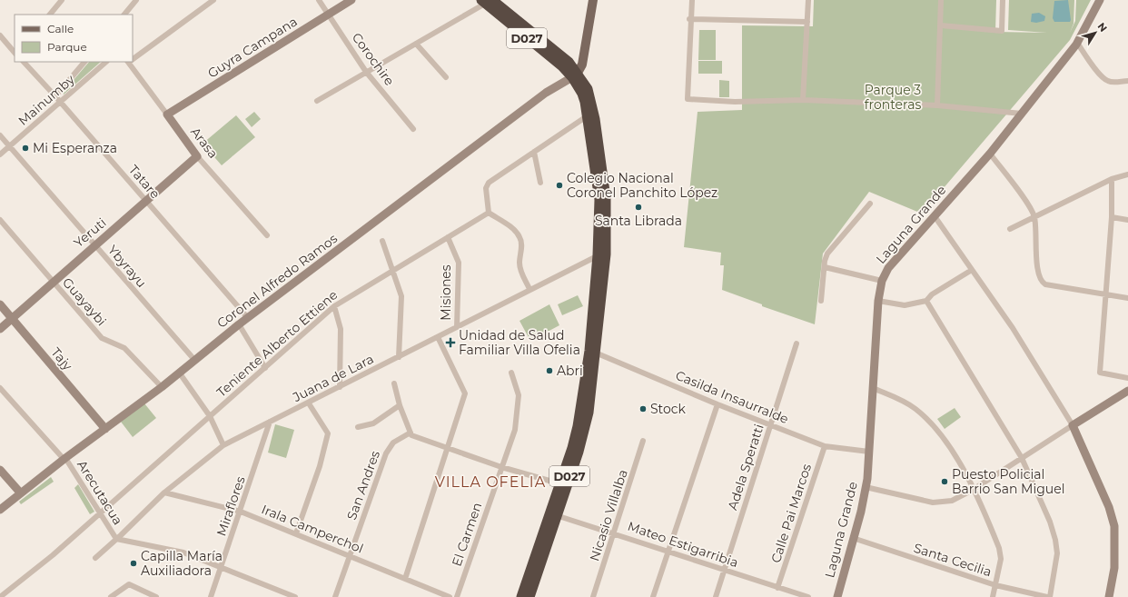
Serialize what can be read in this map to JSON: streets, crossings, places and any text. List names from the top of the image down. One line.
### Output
{"streets":{"highway":["D027"],"main road":["Guyra Campana","Arasa","Laguna Grande","Yeruti","Coronel Alfredo Ramos","Tajy"],"street":["Corochire","Mainumby","Tatare","Ybyrayu","Misiones","Guayaybi","Teniente Alberto Ettiene","Juana de Lara","Casilda Insaurralde","Adela Speratti","San Andres","Arecutacua","Miraflores","Calle Pai Marcos","Nicasio Villalba","Irala Camperchol","El Carmen","Mateo Estigarribia","Santa Cecilia"]},"crossings":[["D027","Coronel Alfredo Ramos"],["D027","Juana de Lara"],["D027","Casilda Insaurralde"],["D027","Mateo Estigarribia"],["Guyra Campana","Corochire"],["Guyra Campana","Arasa"],["Mainumby","Tatare"],["Mainumby","Ybyrayu"],["Arasa","Yeruti"],["Tatare","Yeruti"],["Tatare","Coronel Alfredo Ramos"],["Laguna Grande","Casilda Insaurralde"],["Laguna Grande","Santa Cecilia"],["Yeruti","Ybyrayu"],["Yeruti","Guayaybi"],["Yeruti","Tajy"],["Ybyrayu","Coronel Alfredo Ramos"],["Coronel Alfredo Ramos","Guayaybi"],["Coronel Alfredo Ramos","Tajy"],["Coronel Alfredo Ramos","Arecutacua"],["Misiones","Teniente Alberto Ettiene"],["Misiones","Juana de Lara"],["Teniente Alberto Ettiene","Arecutacua"],["Juana de Lara","Arecutacua"],["Juana de Lara","Miraflores"],["Juana de Lara","Irala Camperchol"],["Casilda Insaurralde","Adela Speratti"],["Casilda Insaurralde","Calle Pai Marcos"],["Adela Speratti","Mateo Estigarribia"],["San Andres","Irala Camperchol"],["Miraflores","Irala Camperchol"],["Calle Pai Marcos","Mateo Estigarribia"],["Nicasio Villalba","Mateo Estigarribia"]],"districts":["VILLA OFELIA"],"parks":["Parque 3 fronteras"],"places":{"other":["Mi Esperanza","Colegio Nacional Coronel Panchito López","Santa Librada","Abri","Stock","Puesto Policial Barrio San Miguel","Capilla María Auxiliadora"],"health":["Unidad de Salud Familiar Villa Ofelia"]},"legend":["Calle","Parque"],"north":"top right"}
